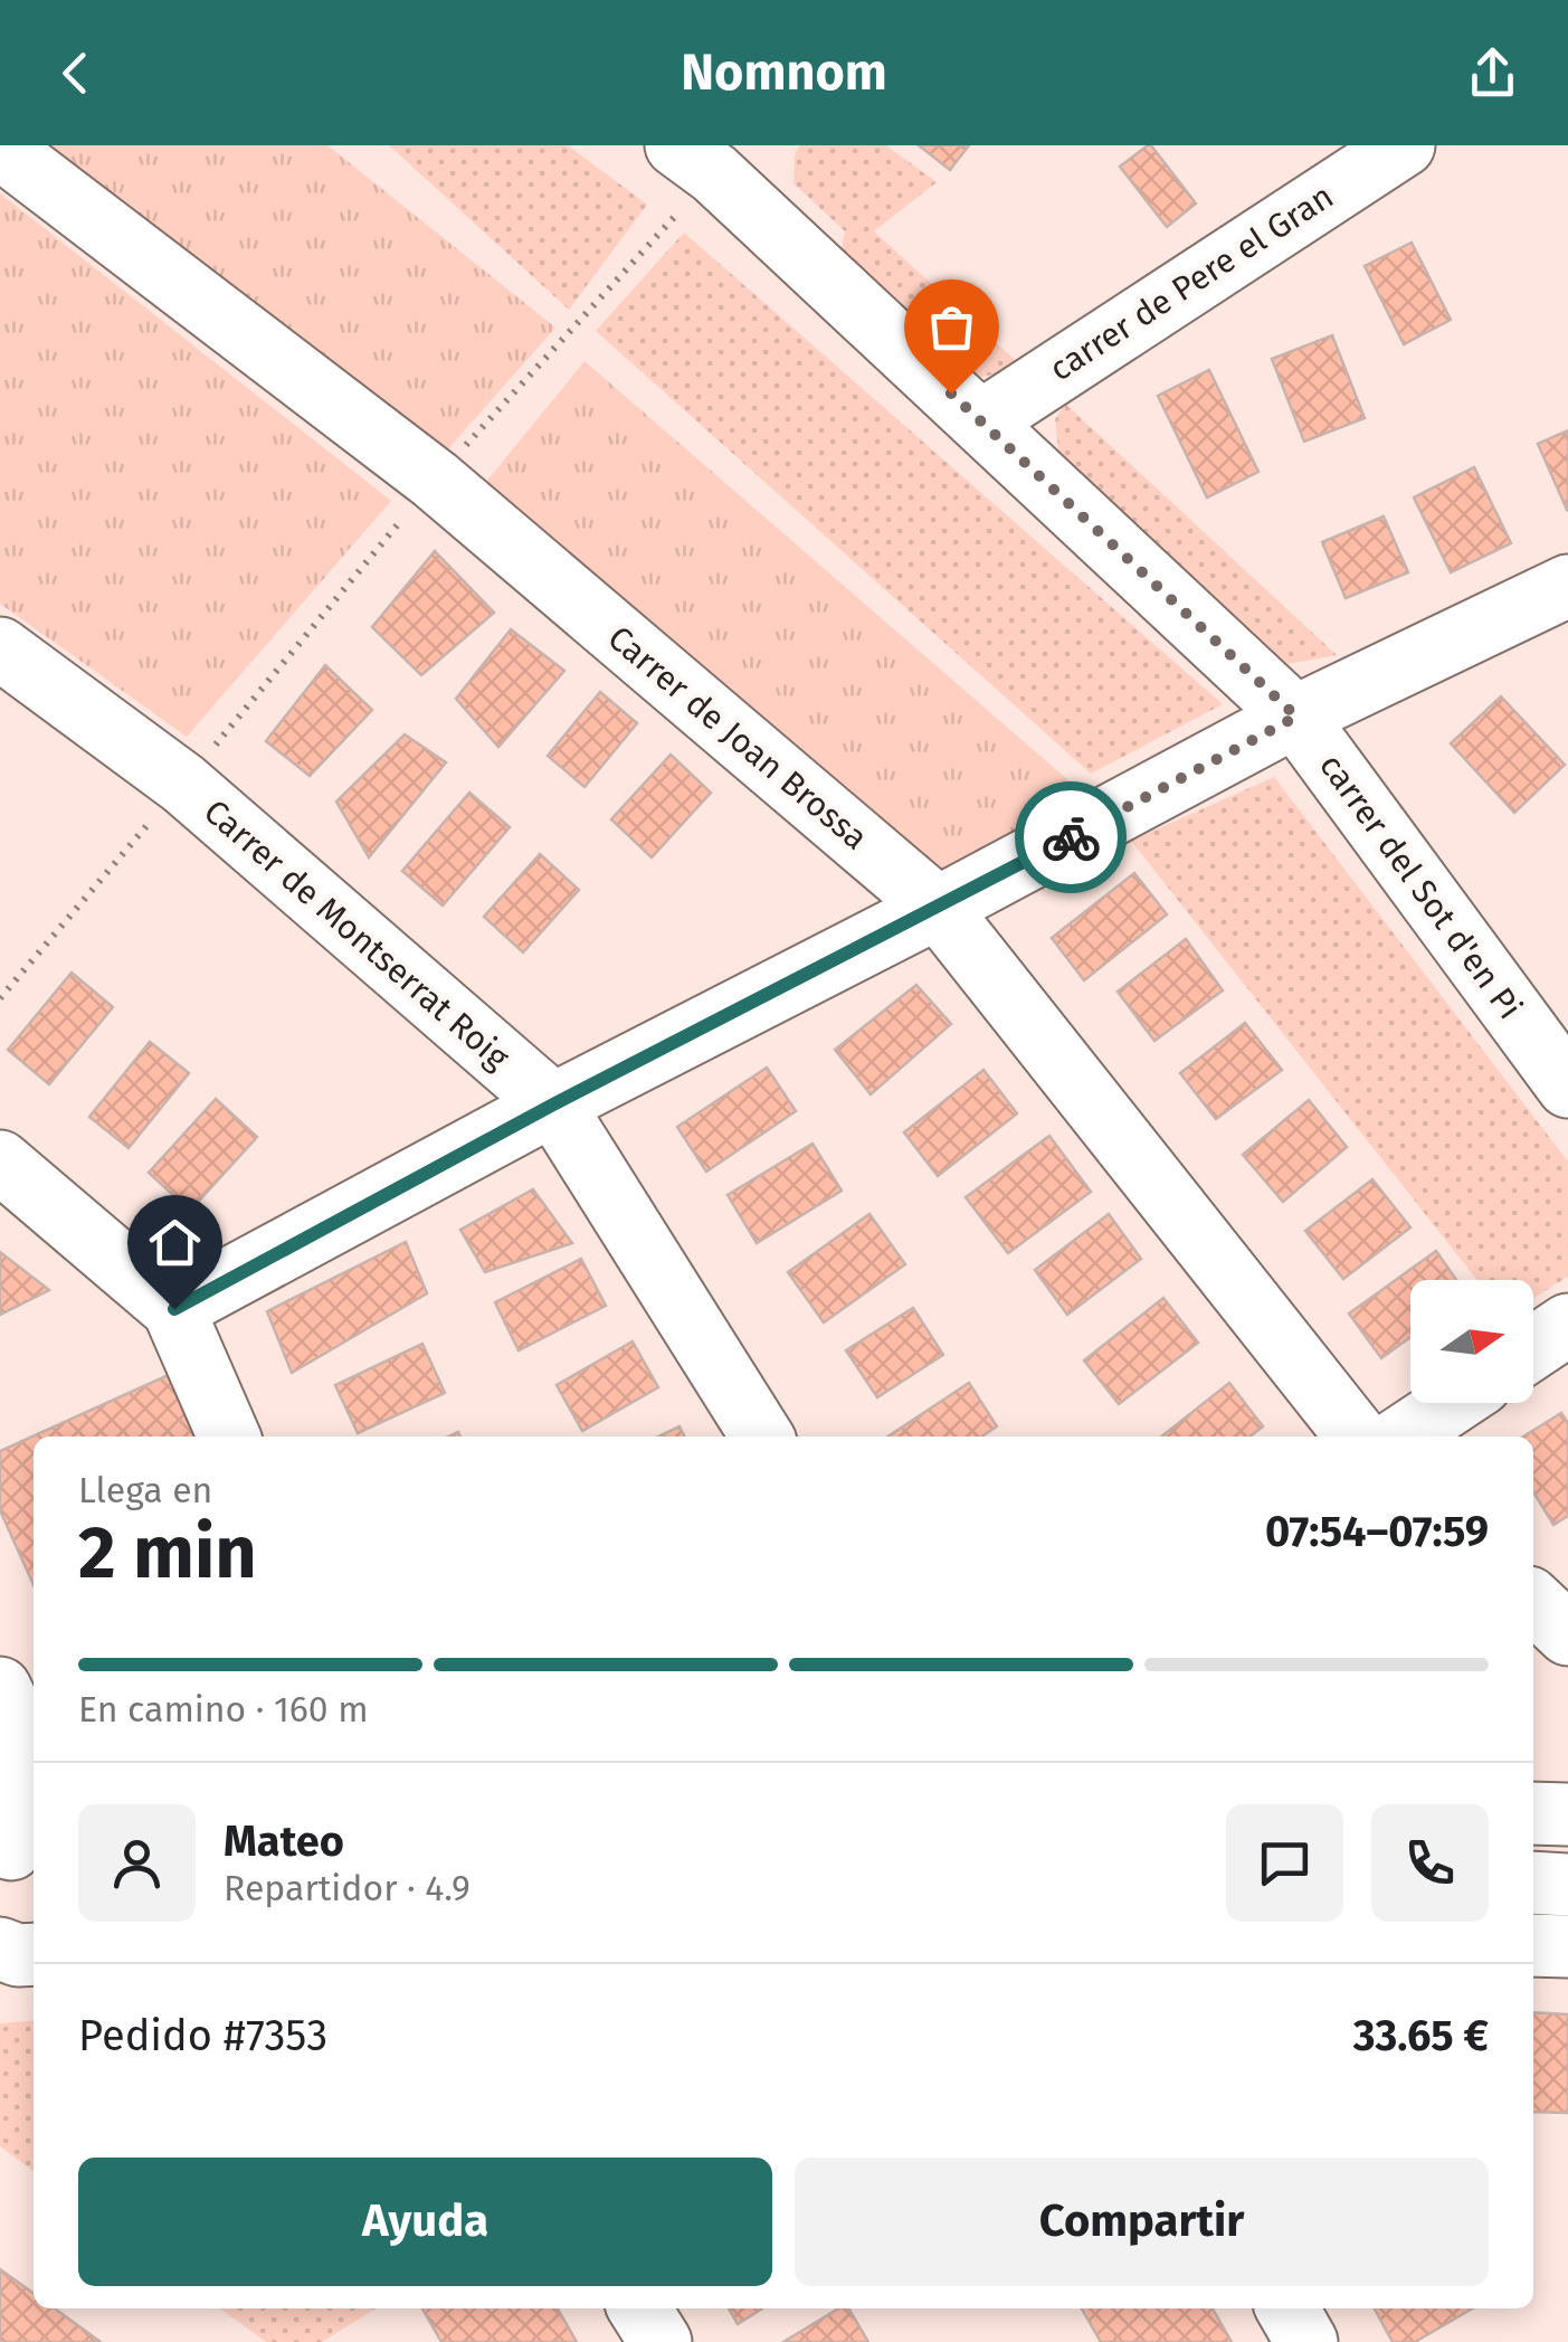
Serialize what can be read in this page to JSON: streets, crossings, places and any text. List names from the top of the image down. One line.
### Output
{"streets":{"street":["carrer de Pere el Gran","Carrer de Joan Brossa","carrer del Sot d'en Pi","Carrer de Montserrat Roig"]},"crossings":[["carrer de Pere el Gran","carrer del Sot d'en Pi"]],"north":"right","page":{"header":"Nomnom","heading":["2 min","Llega en","07:54–07:59"],"panel":["Mateo","Repartidor · 4.9","Pedido #7353","33.65 €"],"bar":"En camino · 160 m","buttons":["Ayuda","Compartir"]}}
